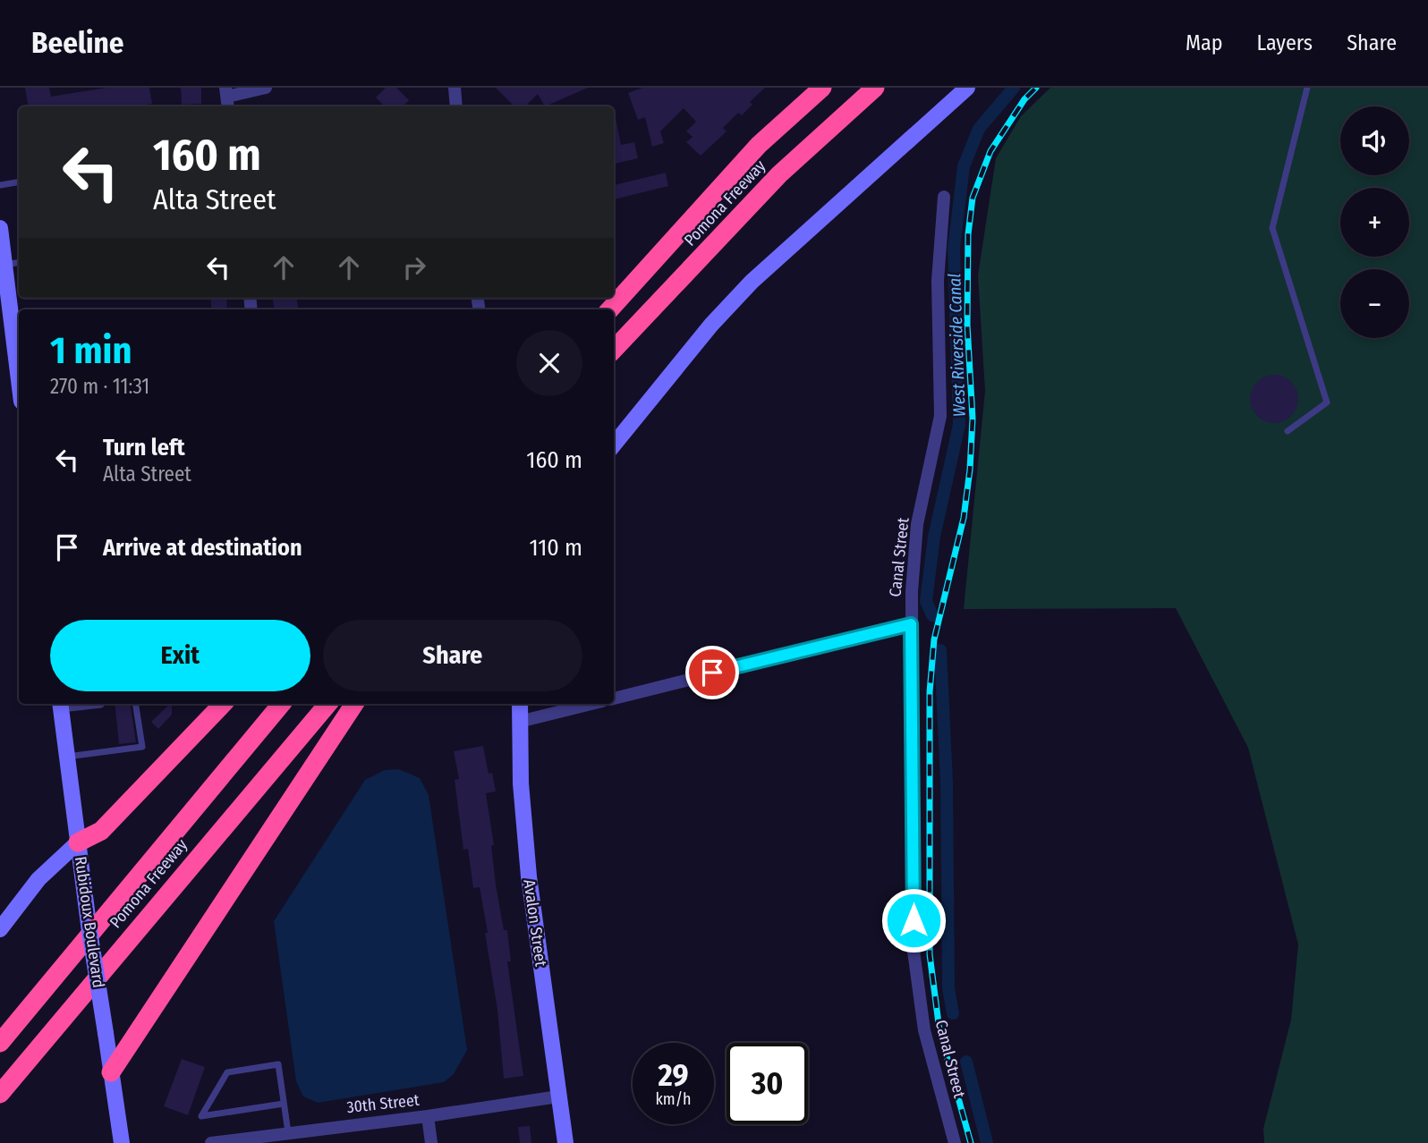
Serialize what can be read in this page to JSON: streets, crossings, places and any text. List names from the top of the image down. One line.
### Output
{"streets":{"highway":["Pomona Freeway"],"street":["Canal Street","Rubidoux Boulevard","Avalon Street","30th Street"]},"crossings":[["Avalon Street","30th Street"]],"water":["West Riverside Canal"],"page":{"header":"Beeline","nav":["Map","Layers","Share"],"map_buttons":["+","−"],"turn":["160 m","Alta Street"],"heading":["1 min","270 m · 11:31"],"list":[{"name":"Turn left","note":"Alta Street","value":"160 m"},{"name":"Arrive at destination","value":"110 m"}],"buttons":["Exit","Share"],"speed":"29 km/h","limit":"30"}}
